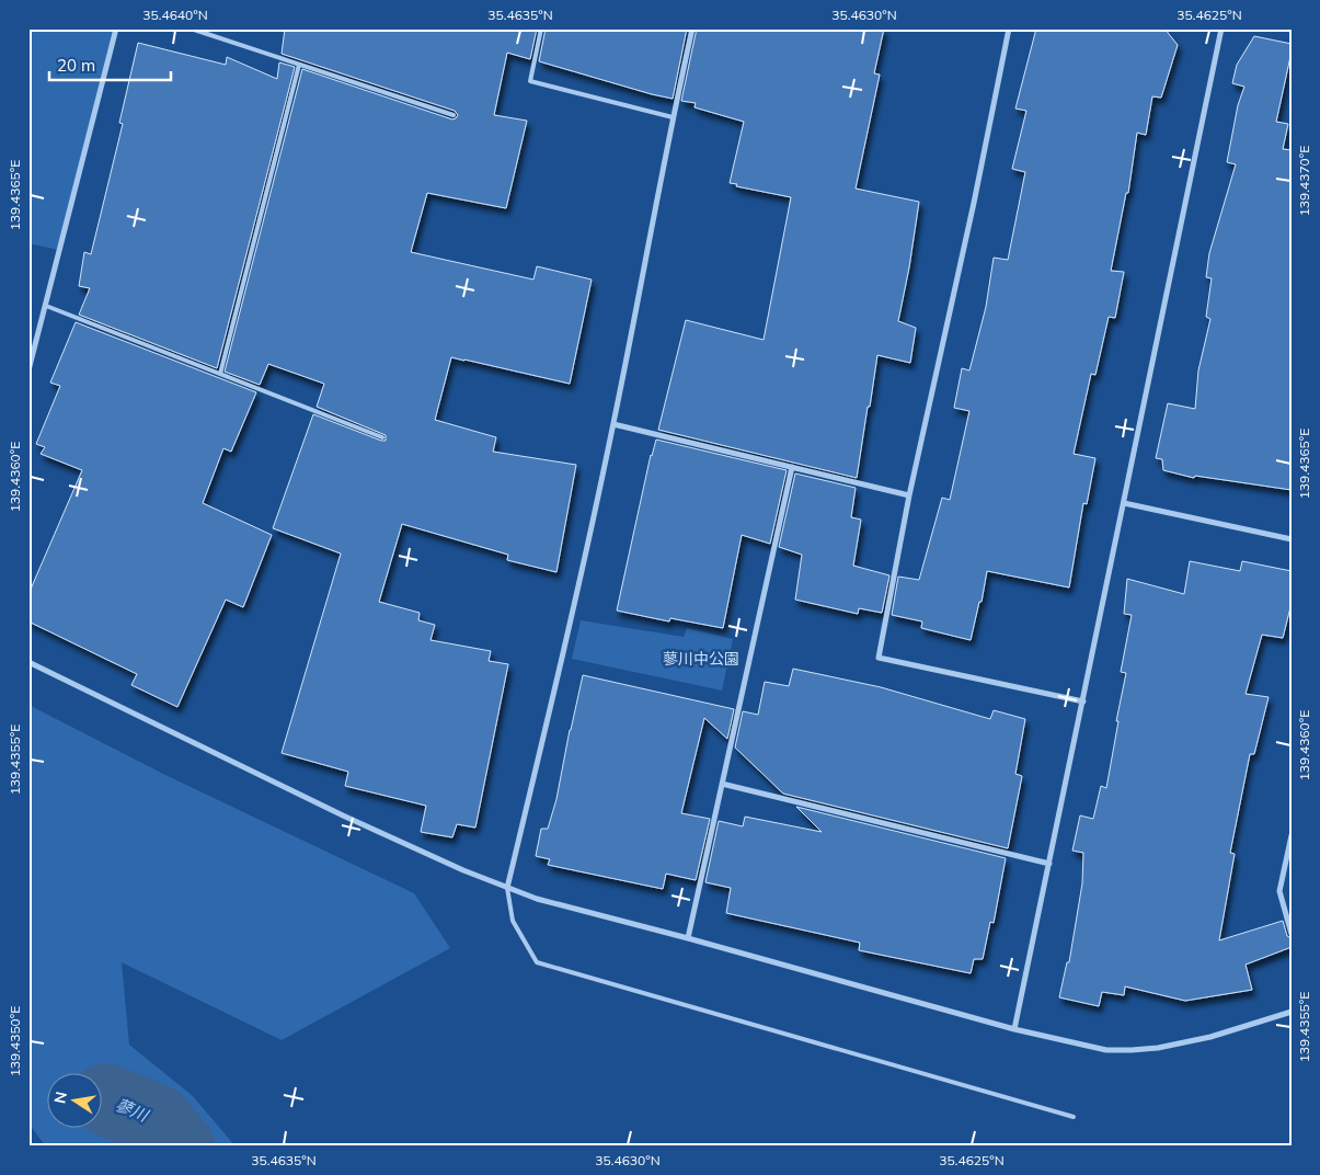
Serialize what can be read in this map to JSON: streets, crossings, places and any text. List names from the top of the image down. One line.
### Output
{"water":["蓼川"],"parks":["蓼川中公園"],"scale_bar":"20 m","north":"left","coordinates":["35.4640°N","35.4635°N","35.4630°N","35.4625°N","139.4370°E","139.4365°E","139.4360°E","139.4355°E","139.4350°E"]}
